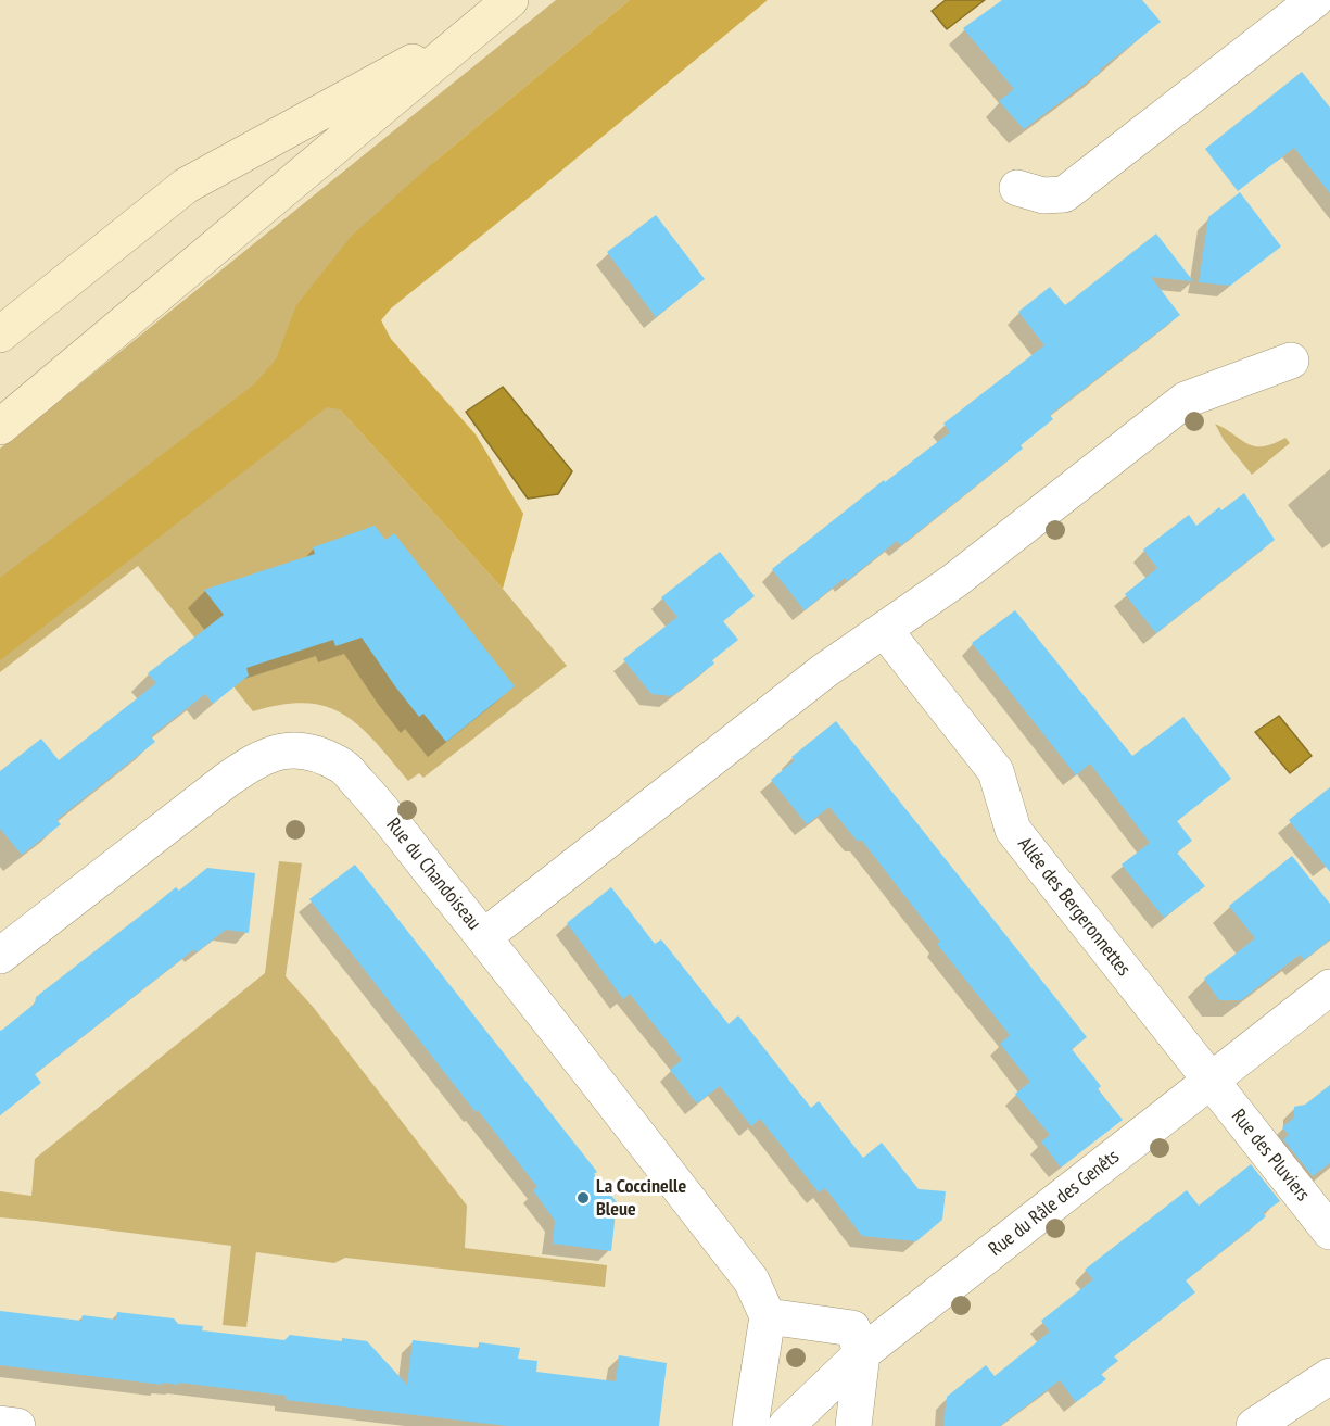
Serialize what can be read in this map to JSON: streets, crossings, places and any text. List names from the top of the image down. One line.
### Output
{"streets":{"street":["Rue du Chandoiseau","Allée des Bergeronnettes","Rue des Pluviers","Rue du Râle des Genêts"]},"crossings":[["Allée des Bergeronnettes","Rue des Pluviers"],["Allée des Bergeronnettes","Rue du Râle des Genêts"],["Rue des Pluviers","Rue du Râle des Genêts"]],"places":["La Coccinelle Bleue"]}
